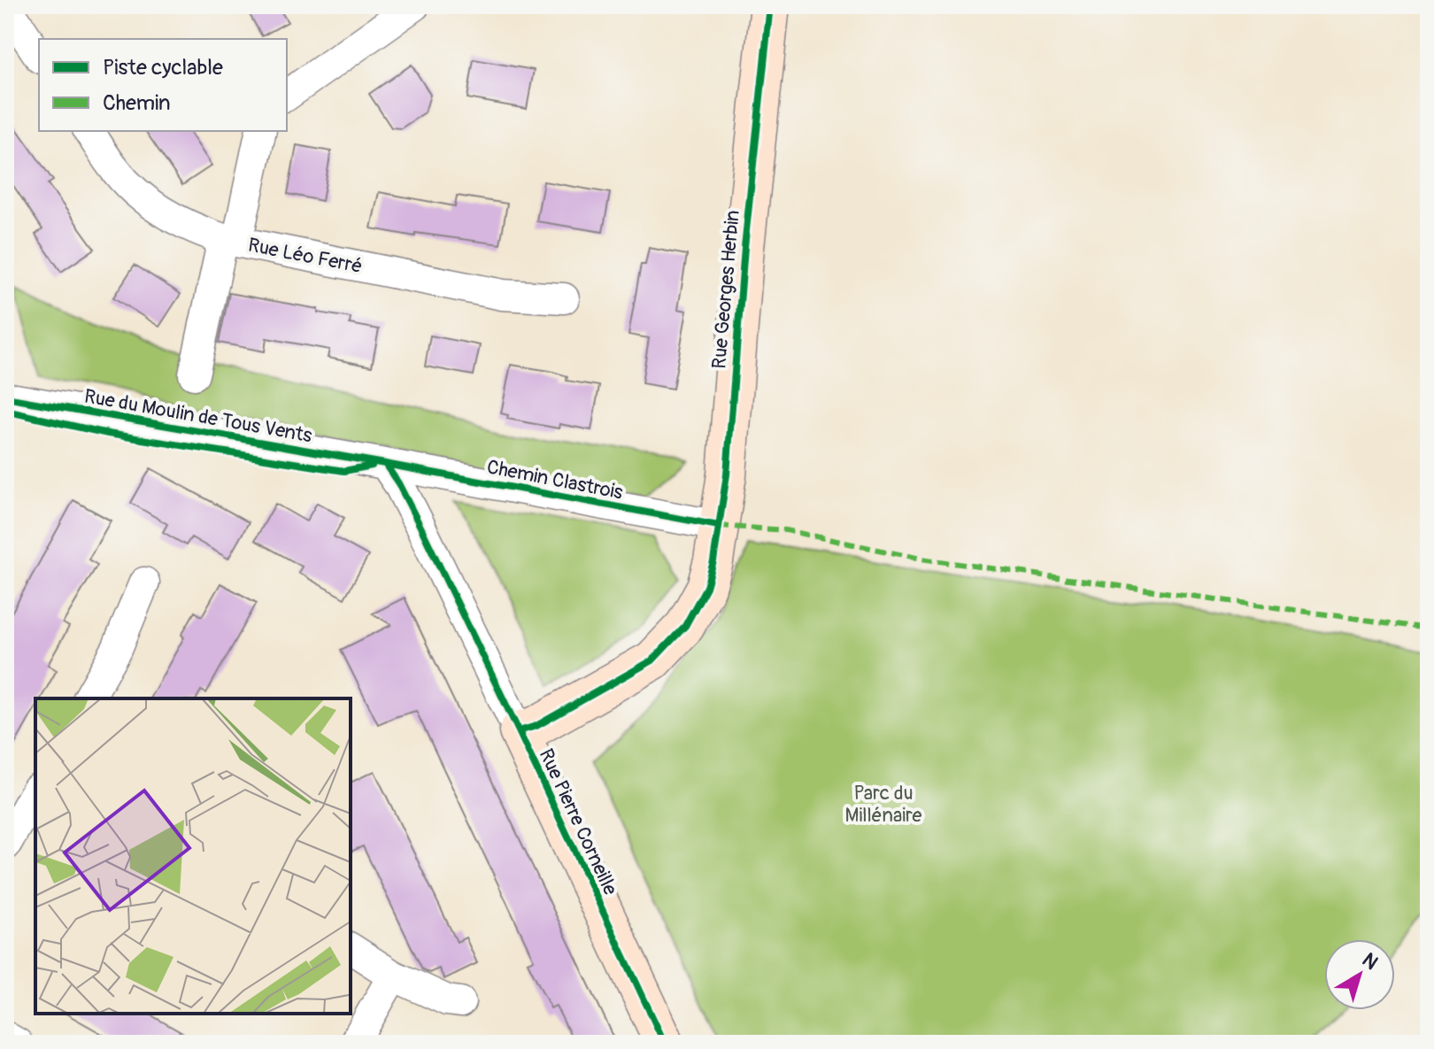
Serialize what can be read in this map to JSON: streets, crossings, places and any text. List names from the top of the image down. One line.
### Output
{"streets":{"street":["Rue Léo Ferré","Rue Georges Herbin","Rue du Moulin de Tous Vents","Chemin Clastrois","Rue Pierre Corneille"]},"crossings":[["Rue Georges Herbin","Chemin Clastrois"],["Rue Georges Herbin","Rue Pierre Corneille"],["Rue du Moulin de Tous Vents","Chemin Clastrois"],["Rue du Moulin de Tous Vents","Rue Pierre Corneille"],["Chemin Clastrois","Rue Pierre Corneille"]],"parks":["Parc du Millénaire"],"legend":["Piste cyclable","Chemin"],"north":"top right"}
